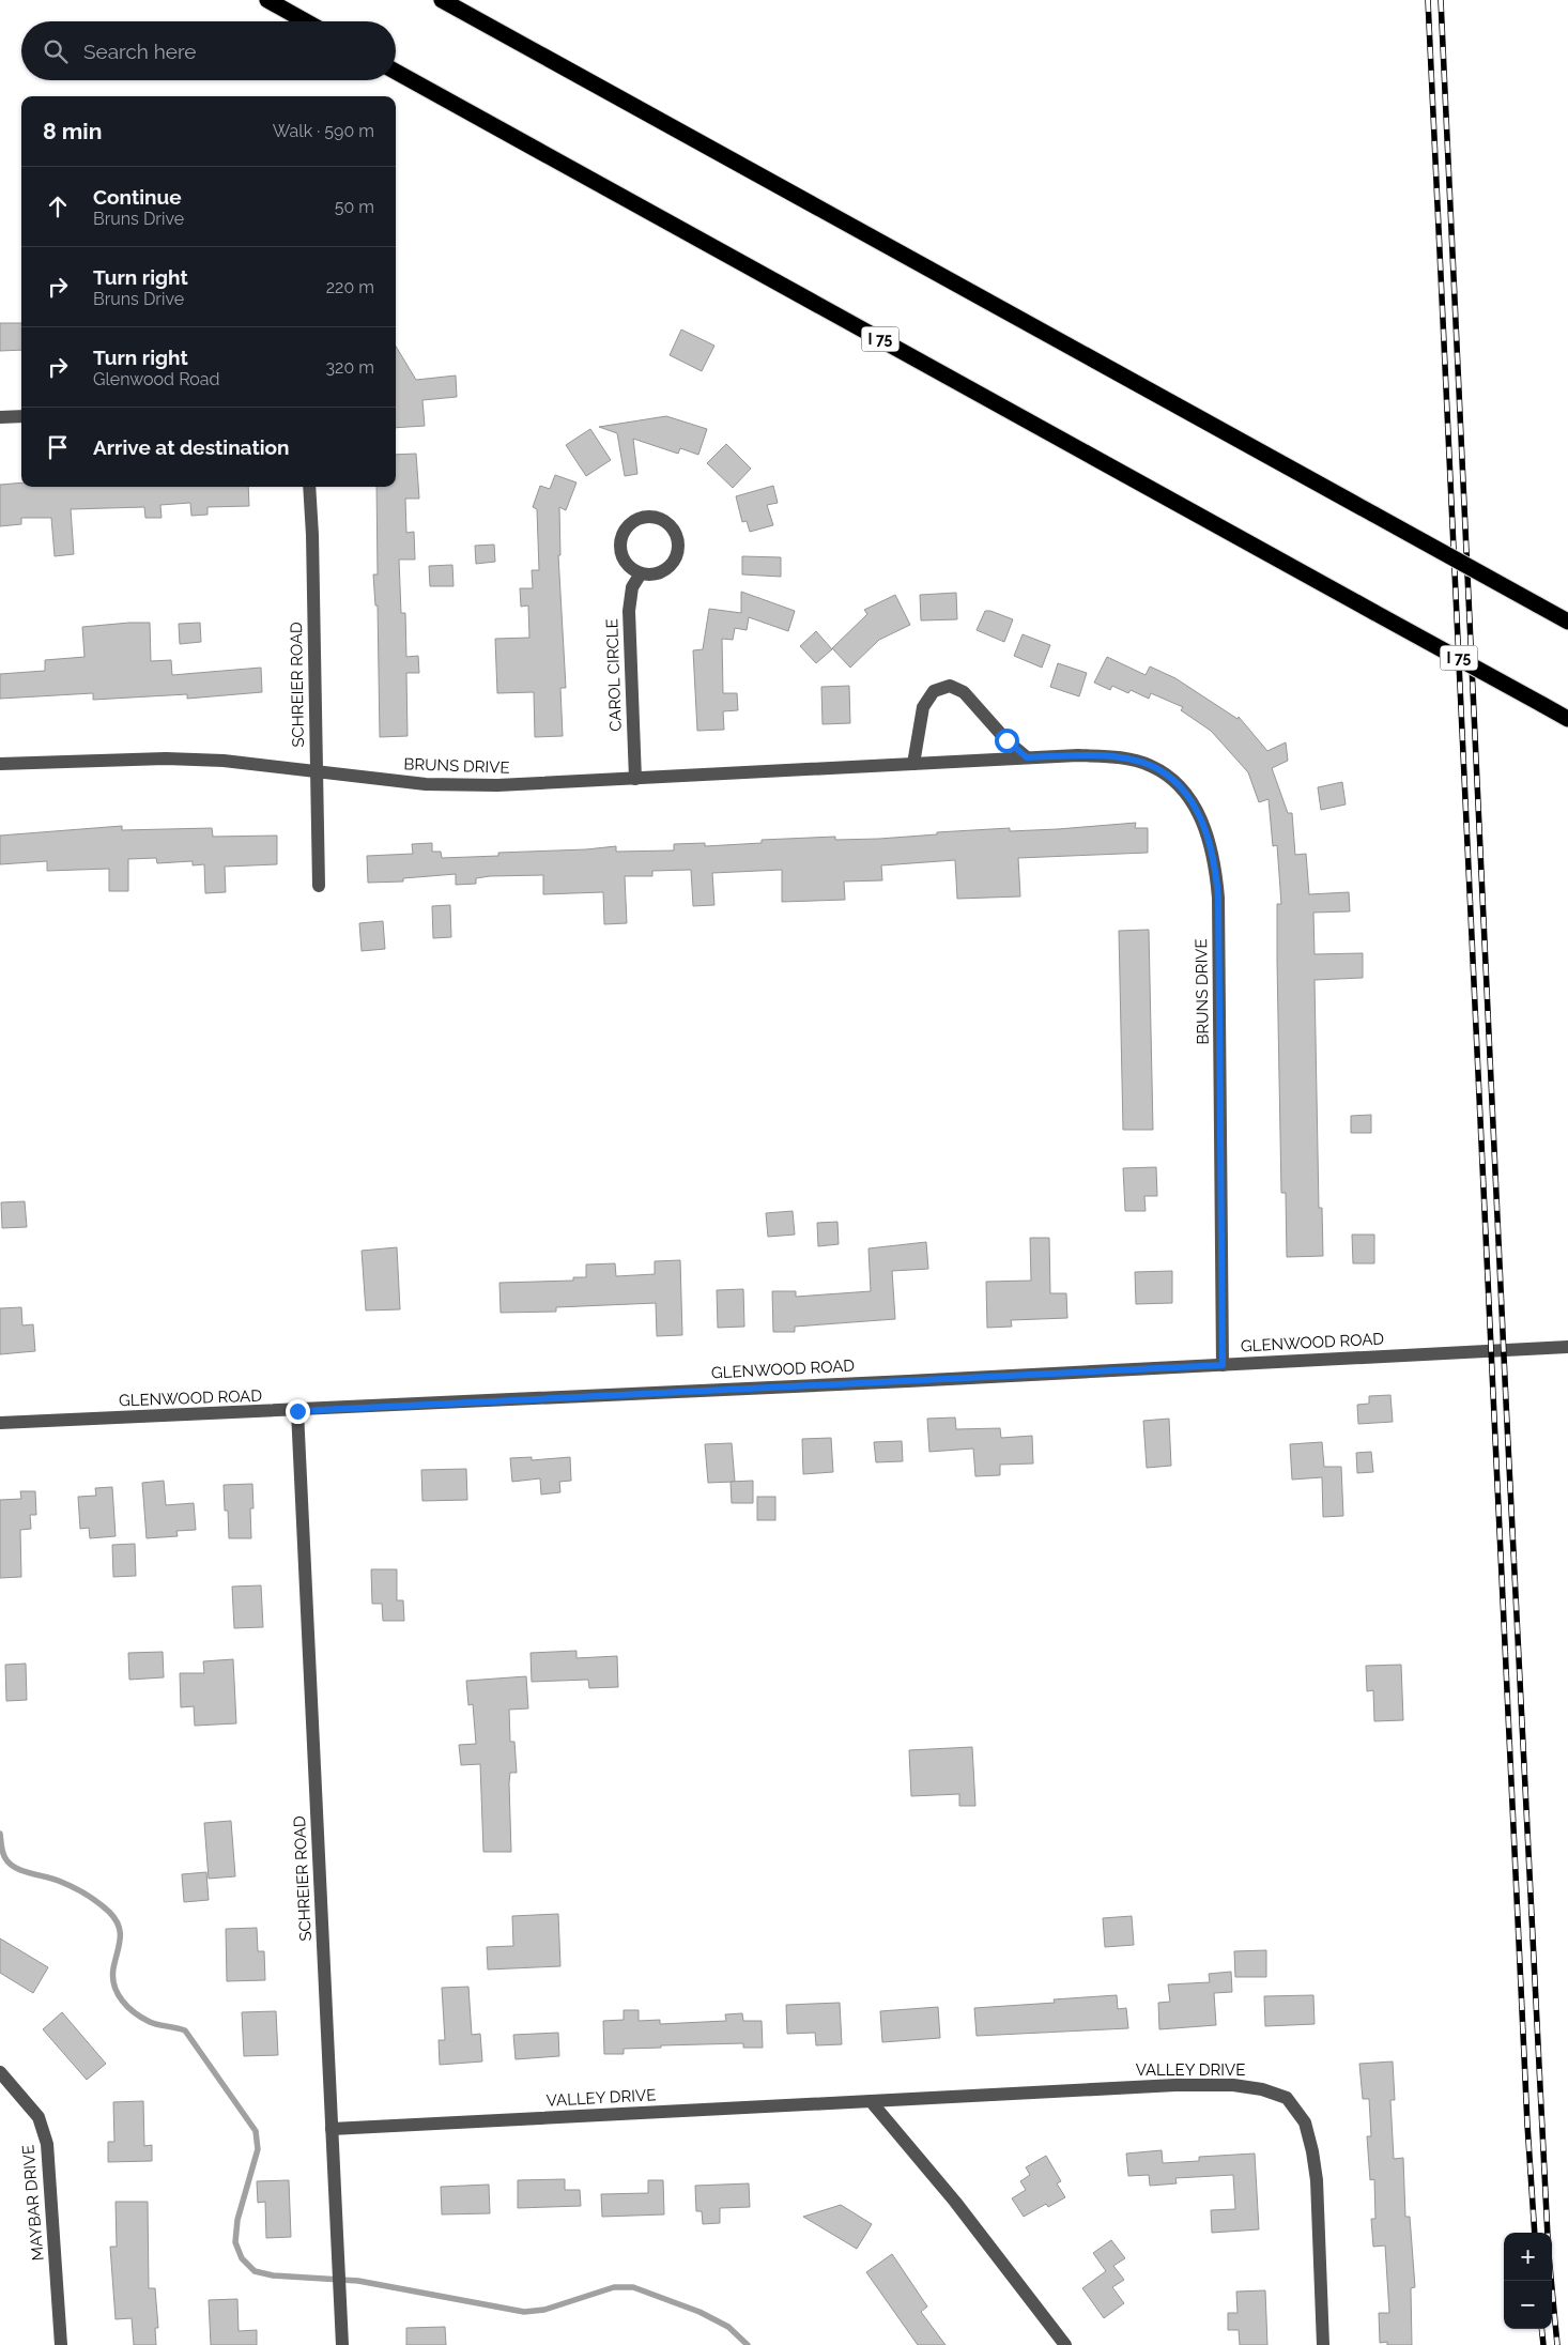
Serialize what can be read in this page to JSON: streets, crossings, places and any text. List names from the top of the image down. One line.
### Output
{"streets":{"highway":["I 75"],"street":["CAROL CIRCLE","SCHREIER ROAD","BRUNS DRIVE","GLENWOOD ROAD","VALLEY DRIVE","MAYBAR DRIVE"]},"crossings":[["CAROL CIRCLE","BRUNS DRIVE"],["SCHREIER ROAD","BRUNS DRIVE"],["SCHREIER ROAD","GLENWOOD ROAD"],["SCHREIER ROAD","VALLEY DRIVE"],["BRUNS DRIVE","GLENWOOD ROAD"]],"page":{"search":"Search here","heading":["8 min","Walk · 590 m"],"list":[["Continue","Bruns Drive","50 m"],["Turn right","Bruns Drive","220 m"],["Turn right","Glenwood Road","320 m"],"Arrive at destination"],"map_buttons":["+","−"]}}
